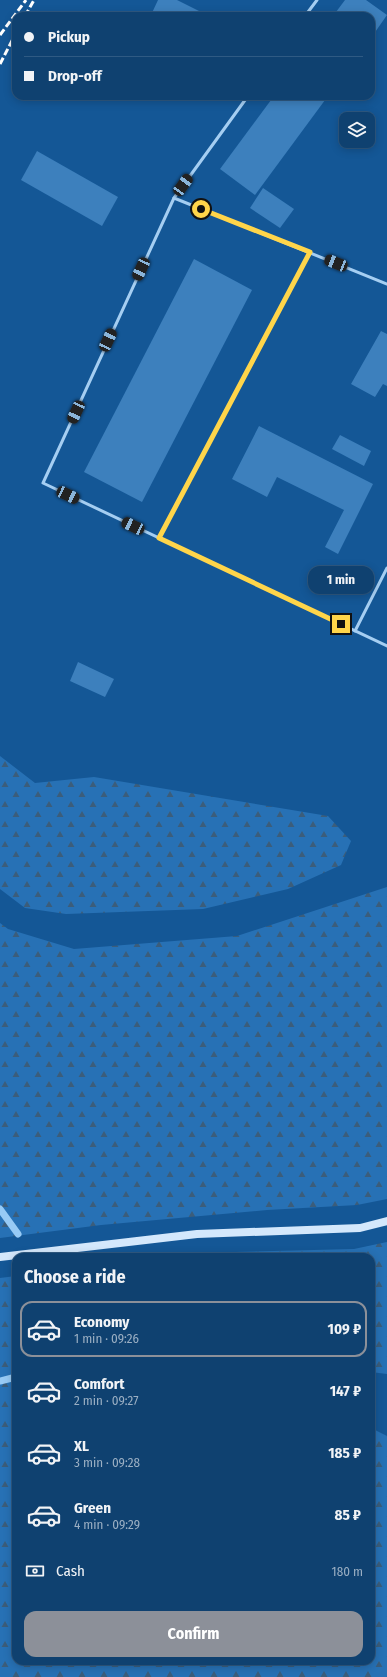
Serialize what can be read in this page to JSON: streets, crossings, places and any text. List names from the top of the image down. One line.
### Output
{"page":{"banner":["Pickup","Drop-off"],"bubble":"1 min","heading":"Choose a ride","list":[{"name":"Economy","note":"1 min · 09:26","value":"109 ₽"},{"name":"Comfort","note":"2 min · 09:27","value":"147 ₽"},{"name":"XL","note":"3 min · 09:28","value":"185 ₽"},{"name":"Green","note":"4 min · 09:29","value":"85 ₽"}],"pay":["Cash","180 m"],"buttons":"Confirm"}}
